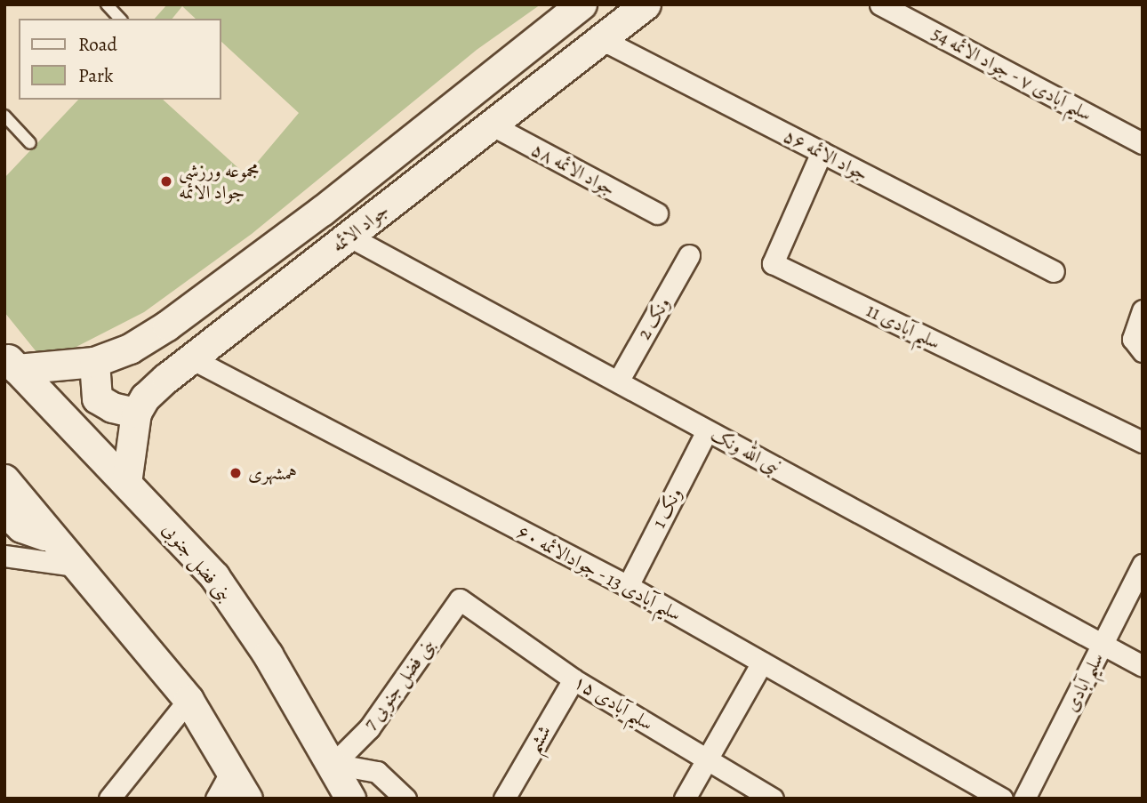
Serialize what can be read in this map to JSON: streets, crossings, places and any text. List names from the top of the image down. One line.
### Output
{"streets":{"street":["سلیم آبادی ۷ - جواد الائمه 54","جواد الائمه ۵۶","جواد الائمه ۵۸","جواد الائمه","ونک 2","سلیم آبادی 11","نبی الله ونک","ونک 1","بنی فضل جنوبی","سلیم آبادی 13 - جوادالائمه ۶۰","سلیم آبادی","بنی فضل جنوبی 7","سلیم آبادی ۱۵","ششم"]},"crossings":[["جواد الائمه ۵۶","جواد الائمه"],["جواد الائمه ۵۶","سلیم آبادی 11"],["جواد الائمه ۵۸","جواد الائمه"],["جواد الائمه","نبی الله ونک"],["جواد الائمه","بنی فضل جنوبی"],["جواد الائمه","سلیم آبادی 13 - جوادالائمه ۶۰"],["ونک 2","نبی الله ونک"],["نبی الله ونک","ونک 1"],["نبی الله ونک","سلیم آبادی"],["ونک 1","سلیم آبادی 13 - جوادالائمه ۶۰"],["بنی فضل جنوبی","بنی فضل جنوبی 7"],["بنی فضل جنوبی 7","سلیم آبادی ۱۵"],["سلیم آبادی ۱۵","ششم"]],"places":["مجموعه ورزشی جواد الائمه","همشهری"],"legend":["Road","Park"]}
